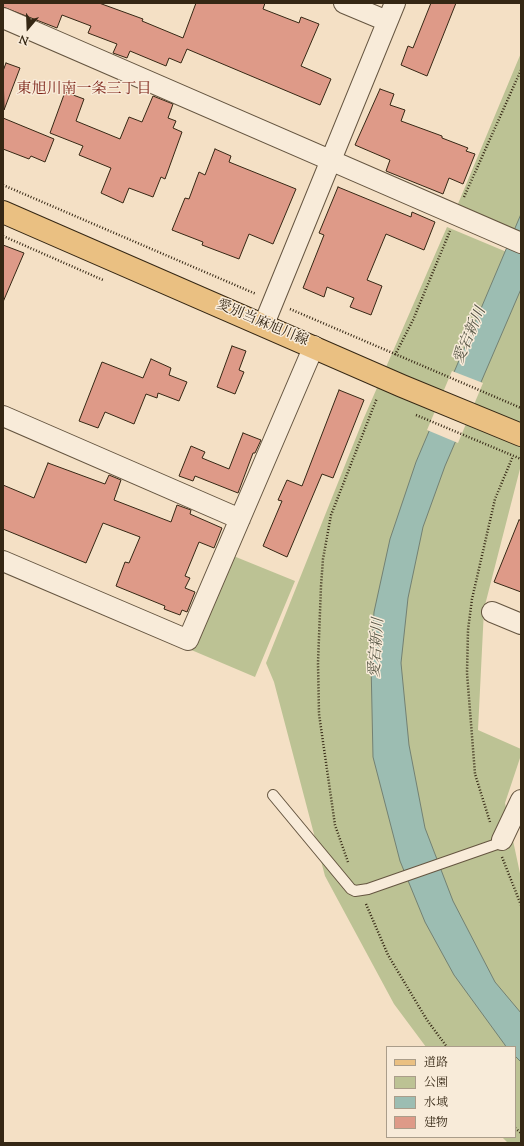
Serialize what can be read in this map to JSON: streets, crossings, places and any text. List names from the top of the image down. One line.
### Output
{"streets":{"main road":["愛別当麻旭川線"]},"districts":["東旭川南一条三丁目"],"water":["愛宕新川"],"legend":["道路","公園","水域","建物"],"north":"bottom"}
